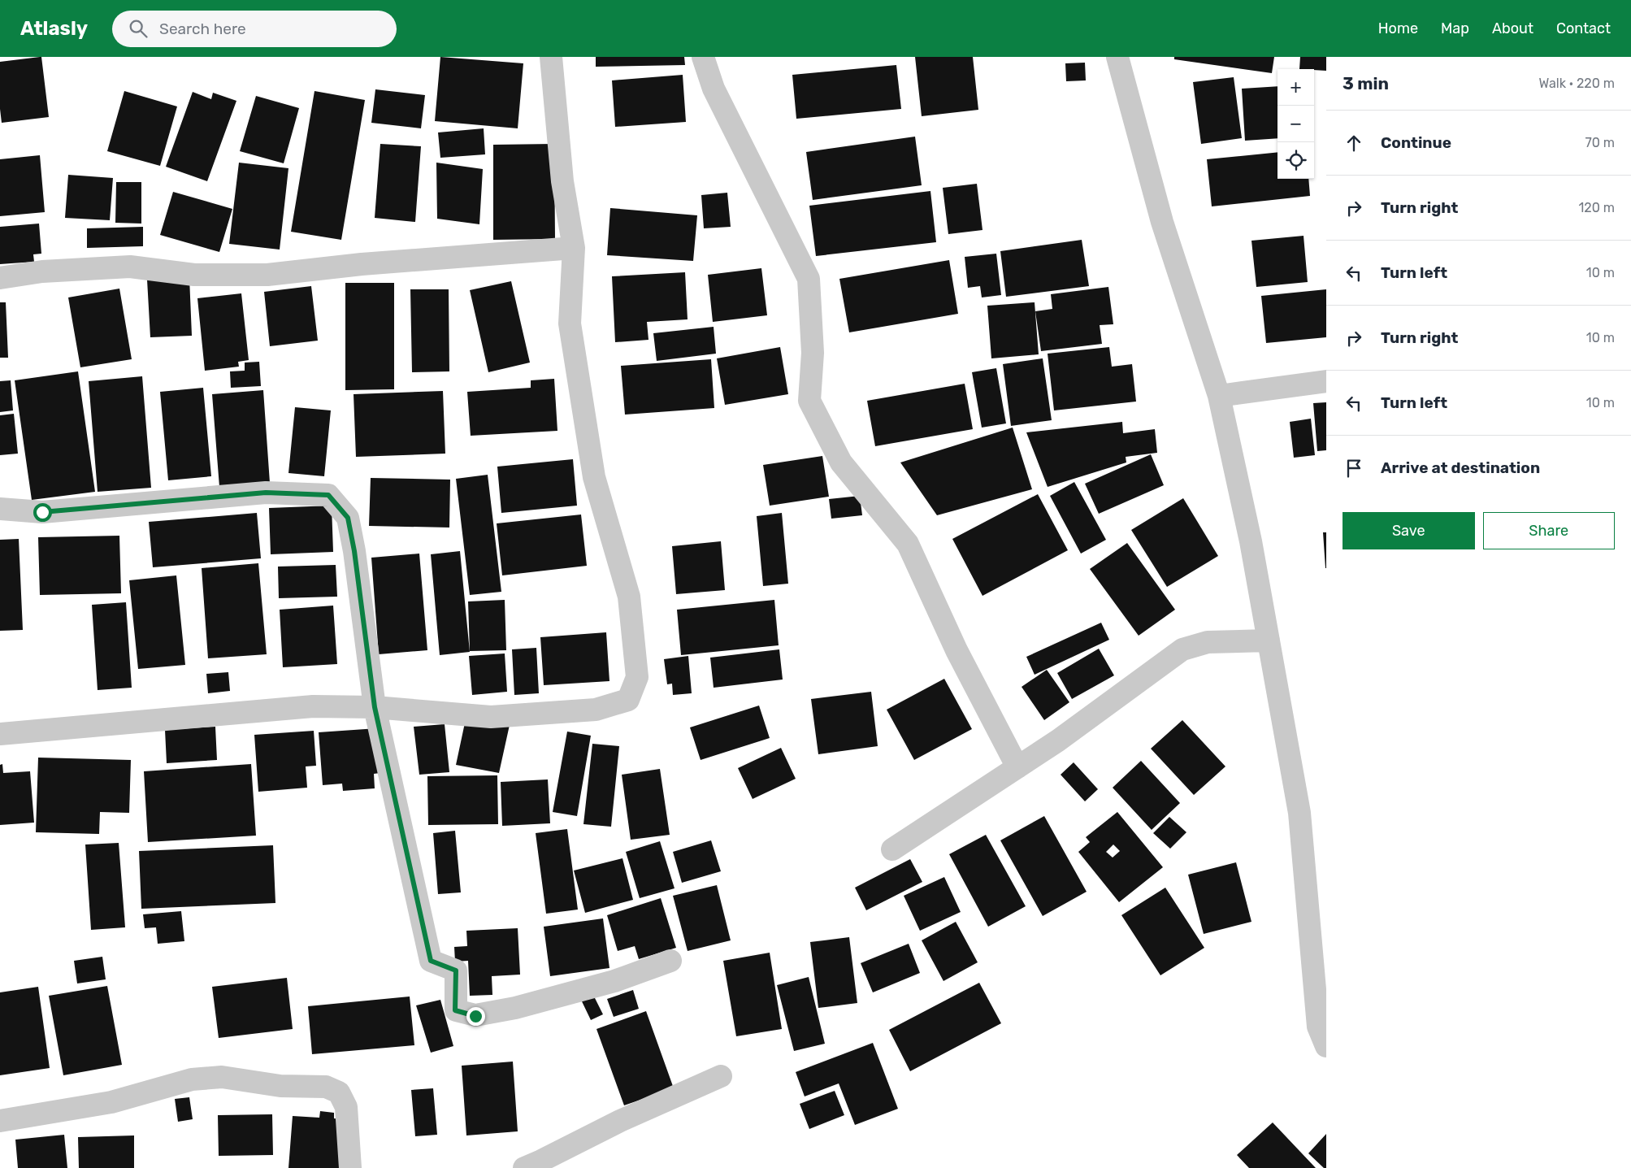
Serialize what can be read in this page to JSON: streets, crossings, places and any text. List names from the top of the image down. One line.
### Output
{"page":{"header":"Atlasly","search":"Search here","nav":["Home","Map","About","Contact"],"heading":["3 min","Walk · 220 m"],"map_buttons":["+","−"],"list":[["Continue","70 m"],["Turn right","120 m"],["Turn left","10 m"],["Turn right","10 m"],["Turn left","10 m"],"Arrive at destination"],"buttons":["Save","Share"]}}
